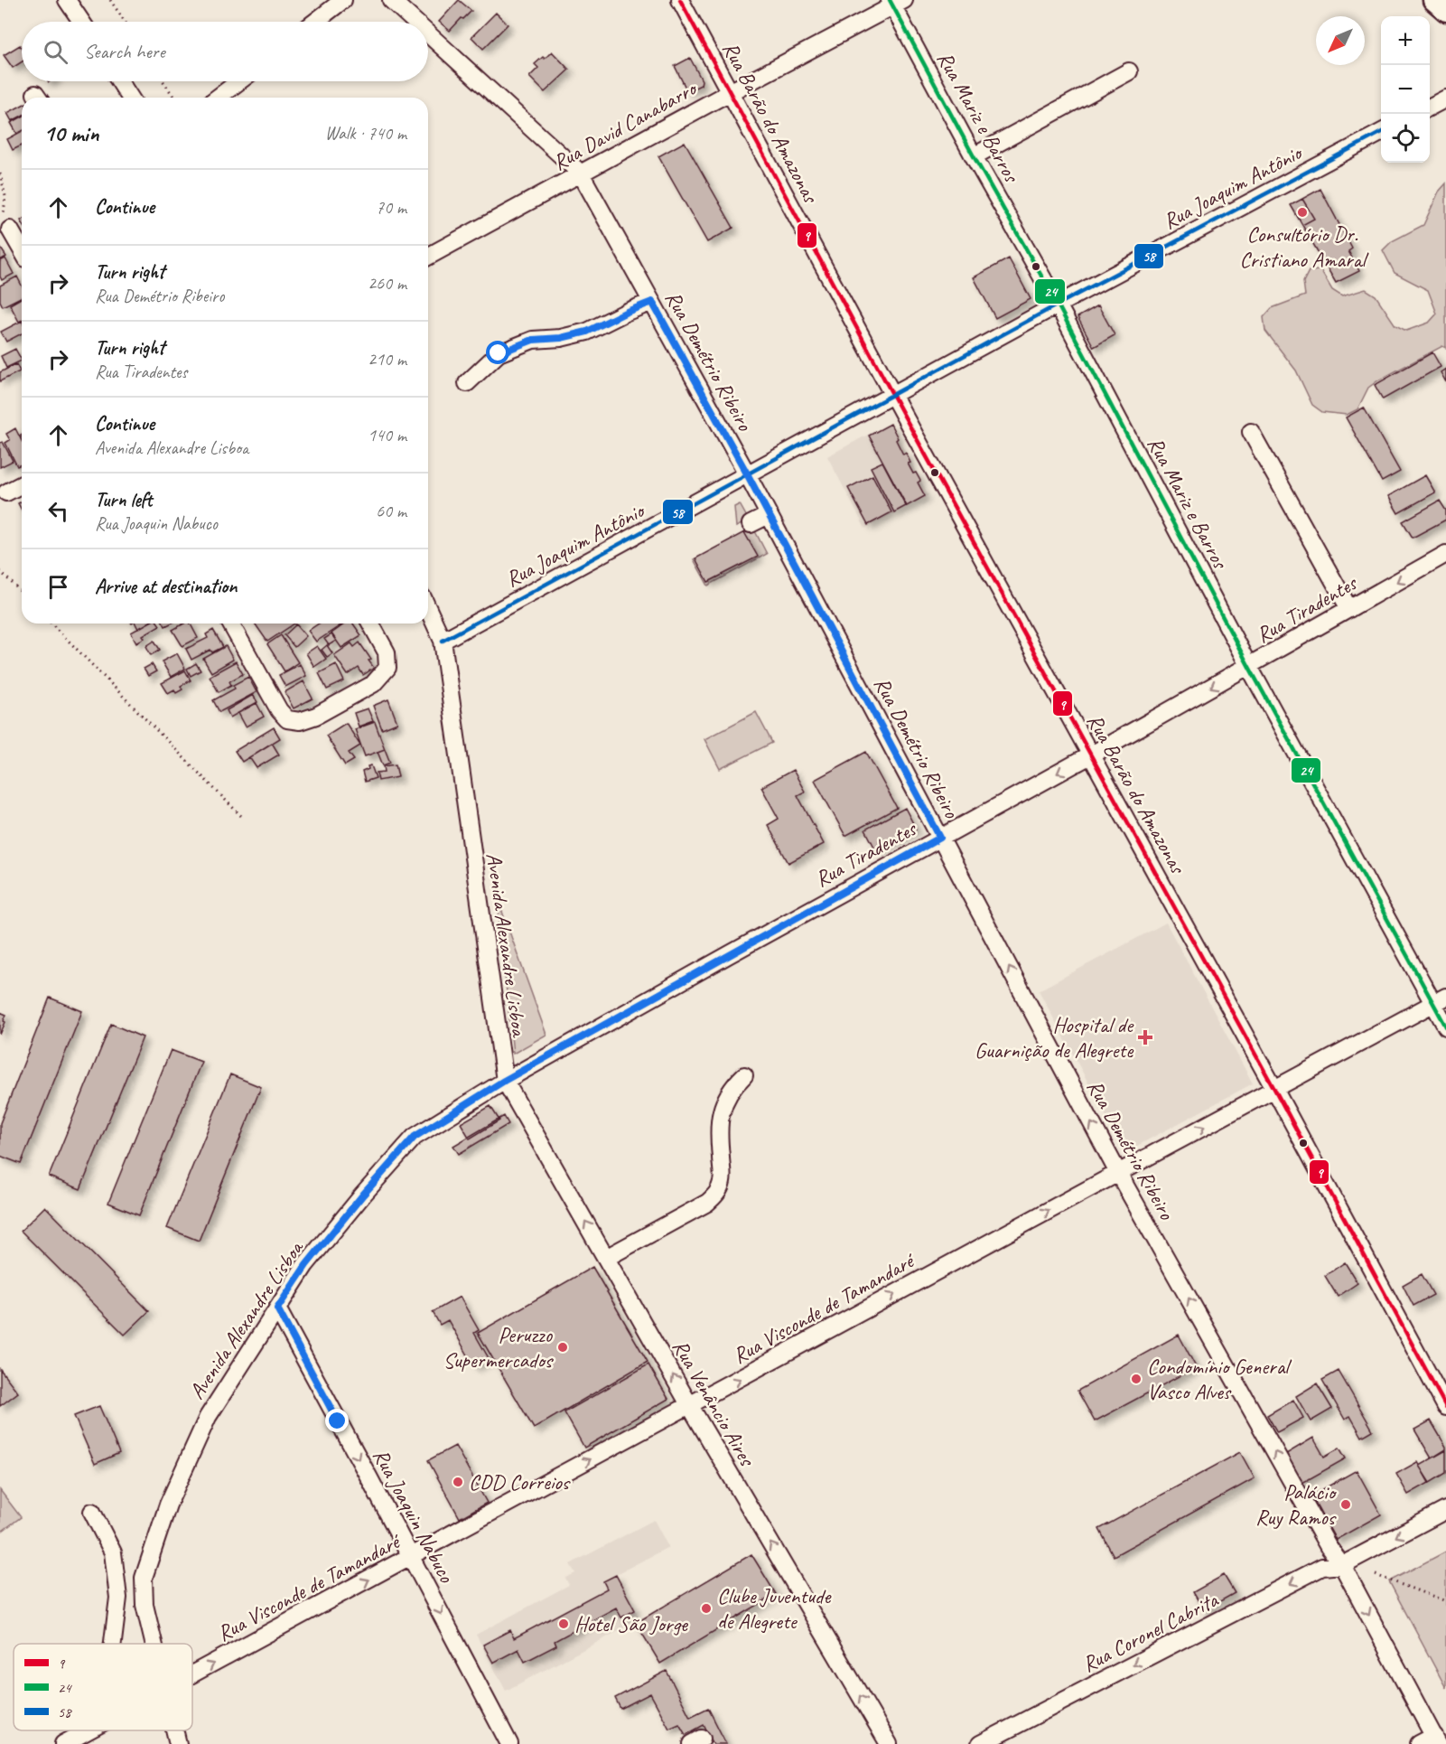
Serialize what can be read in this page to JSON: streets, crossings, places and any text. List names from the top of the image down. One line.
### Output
{"streets":{"street":["Rua Mariz e Barros","Rua Barão do Amazonas","Rua David Canabarro","Rua Joaquim Antônio","Rua Demétrio Ribeiro","Rua Tiradentes","Avenida Alexandre Lisboa","Rua Visconde de Tamandaré","Rua Venâncio Aires","Rua Joaquin Nabuco","Rua Coronel Cabrita"]},"crossings":[["Rua Mariz e Barros","Rua David Canabarro"],["Rua Mariz e Barros","Rua Joaquim Antônio"],["Rua Mariz e Barros","Rua Tiradentes"],["Rua Mariz e Barros","Rua Visconde de Tamandaré"],["Rua Barão do Amazonas","Rua David Canabarro"],["Rua Barão do Amazonas","Rua Joaquim Antônio"],["Rua Barão do Amazonas","Rua Tiradentes"],["Rua Barão do Amazonas","Rua Visconde de Tamandaré"],["Rua David Canabarro","Rua Demétrio Ribeiro"],["Rua Joaquim Antônio","Rua Demétrio Ribeiro"],["Rua Joaquim Antônio","Avenida Alexandre Lisboa"],["Rua Demétrio Ribeiro","Rua Tiradentes"],["Rua Demétrio Ribeiro","Rua Visconde de Tamandaré"],["Rua Demétrio Ribeiro","Rua Coronel Cabrita"],["Rua Tiradentes","Avenida Alexandre Lisboa"],["Rua Tiradentes","Rua Venâncio Aires"],["Avenida Alexandre Lisboa","Rua Venâncio Aires"],["Avenida Alexandre Lisboa","Rua Joaquin Nabuco"],["Rua Visconde de Tamandaré","Rua Venâncio Aires"],["Rua Visconde de Tamandaré","Rua Joaquin Nabuco"]],"one_way":["Rua Tiradentes","Rua Visconde de Tamandaré","Rua Venâncio Aires","Rua Joaquin Nabuco","Rua Coronel Cabrita"],"places":{"other":["Consultório Dr. Cristiano Amaral","Peruzzo Supermercados","Condomínio General Vasco Alves","CDD Correios","Palácio Ruy Ramos","Clube Juventude de Alegrete","Hotel São Jorge"],"health":["Hospital de Guarnição de Alegrete"]},"lines":["transit line 9","transit line 24","transit line 58"],"legend":["9","24","58"],"north":"bottom left","page":{"map_buttons":["+","−"],"search":"Search here","heading":["10 min","Walk · 740 m"],"list":[["Continue","70 m"],["Turn right","Rua Demétrio Ribeiro","260 m"],["Turn right","Rua Tiradentes","210 m"],["Continue","Avenida Alexandre Lisboa","140 m"],["Turn left","Rua Joaquin Nabuco","60 m"],"Arrive at destination"]}}
